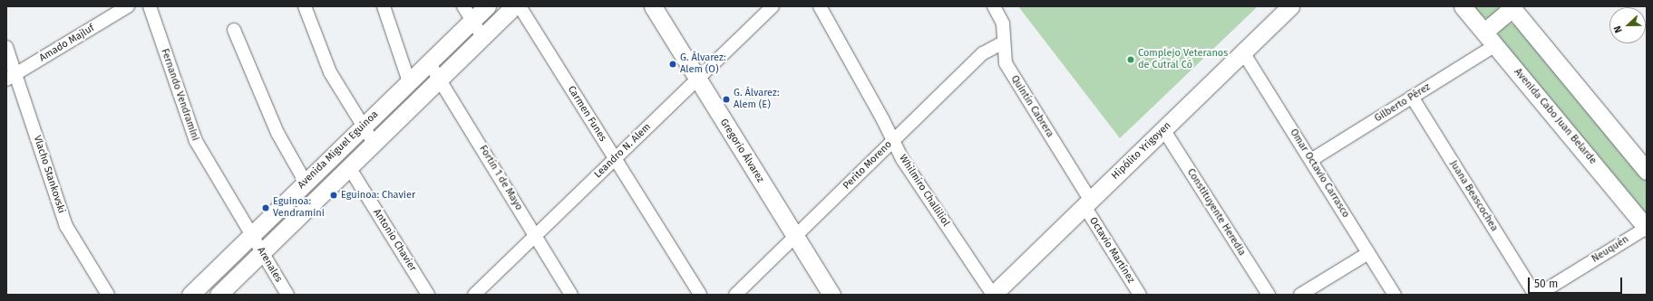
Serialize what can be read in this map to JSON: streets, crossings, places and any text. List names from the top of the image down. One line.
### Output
{"streets":{"main road":["Avenida Cabo Juan Belarde","Avenida Miguel Eguinoa","Gregorio Álvarez","Hipólito Yrigoyen"],"street":["Amado Majluf","Fernando Vendramini","Gilberto Pérez","Quintín Cabrera","Carmen Funes","Leandro N. Alem","Perito Moreno","Omar Octavio Carrasco","Vlacho Stankovski","Fortín 1 de Mayo","Whilmiro Challiliol","Juana Beascochea","Constituyente Heredia","Antonio Chavier","Neuquén","Octavio Martínez","Arenales"]},"crossings":[["Amado Majluf","Vlacho Stankovski"],["Fernando Vendramini","Avenida Miguel Eguinoa"],["Fernando Vendramini","Arenales"],["Gilberto Pérez","Avenida Cabo Juan Belarde"],["Gilberto Pérez","Omar Octavio Carrasco"],["Gilberto Pérez","Juana Beascochea"],["Quintín Cabrera","Hipólito Yrigoyen"],["Quintín Cabrera","Perito Moreno"],["Quintín Cabrera","Octavio Martínez"],["Carmen Funes","Leandro N. Alem"],["Avenida Cabo Juan Belarde","Neuquén"],["Avenida Miguel Eguinoa","Fortín 1 de Mayo"],["Avenida Miguel Eguinoa","Antonio Chavier"],["Avenida Miguel Eguinoa","Arenales"],["Leandro N. Alem","Gregorio Álvarez"],["Leandro N. Alem","Fortín 1 de Mayo"],["Gregorio Álvarez","Perito Moreno"],["Hipólito Yrigoyen","Omar Octavio Carrasco"],["Hipólito Yrigoyen","Whilmiro Challiliol"],["Hipólito Yrigoyen","Constituyente Heredia"],["Hipólito Yrigoyen","Octavio Martínez"],["Perito Moreno","Whilmiro Challiliol"],["Juana Beascochea","Neuquén"]],"places":["Complejo Veteranos de Cutral Có","G. Álvarez: Alem (O)","G. Álvarez: Alem (E)","Eguinoa: Chavier","Eguinoa: Vendramini"],"scale_bar":"50 m","north":"left"}
